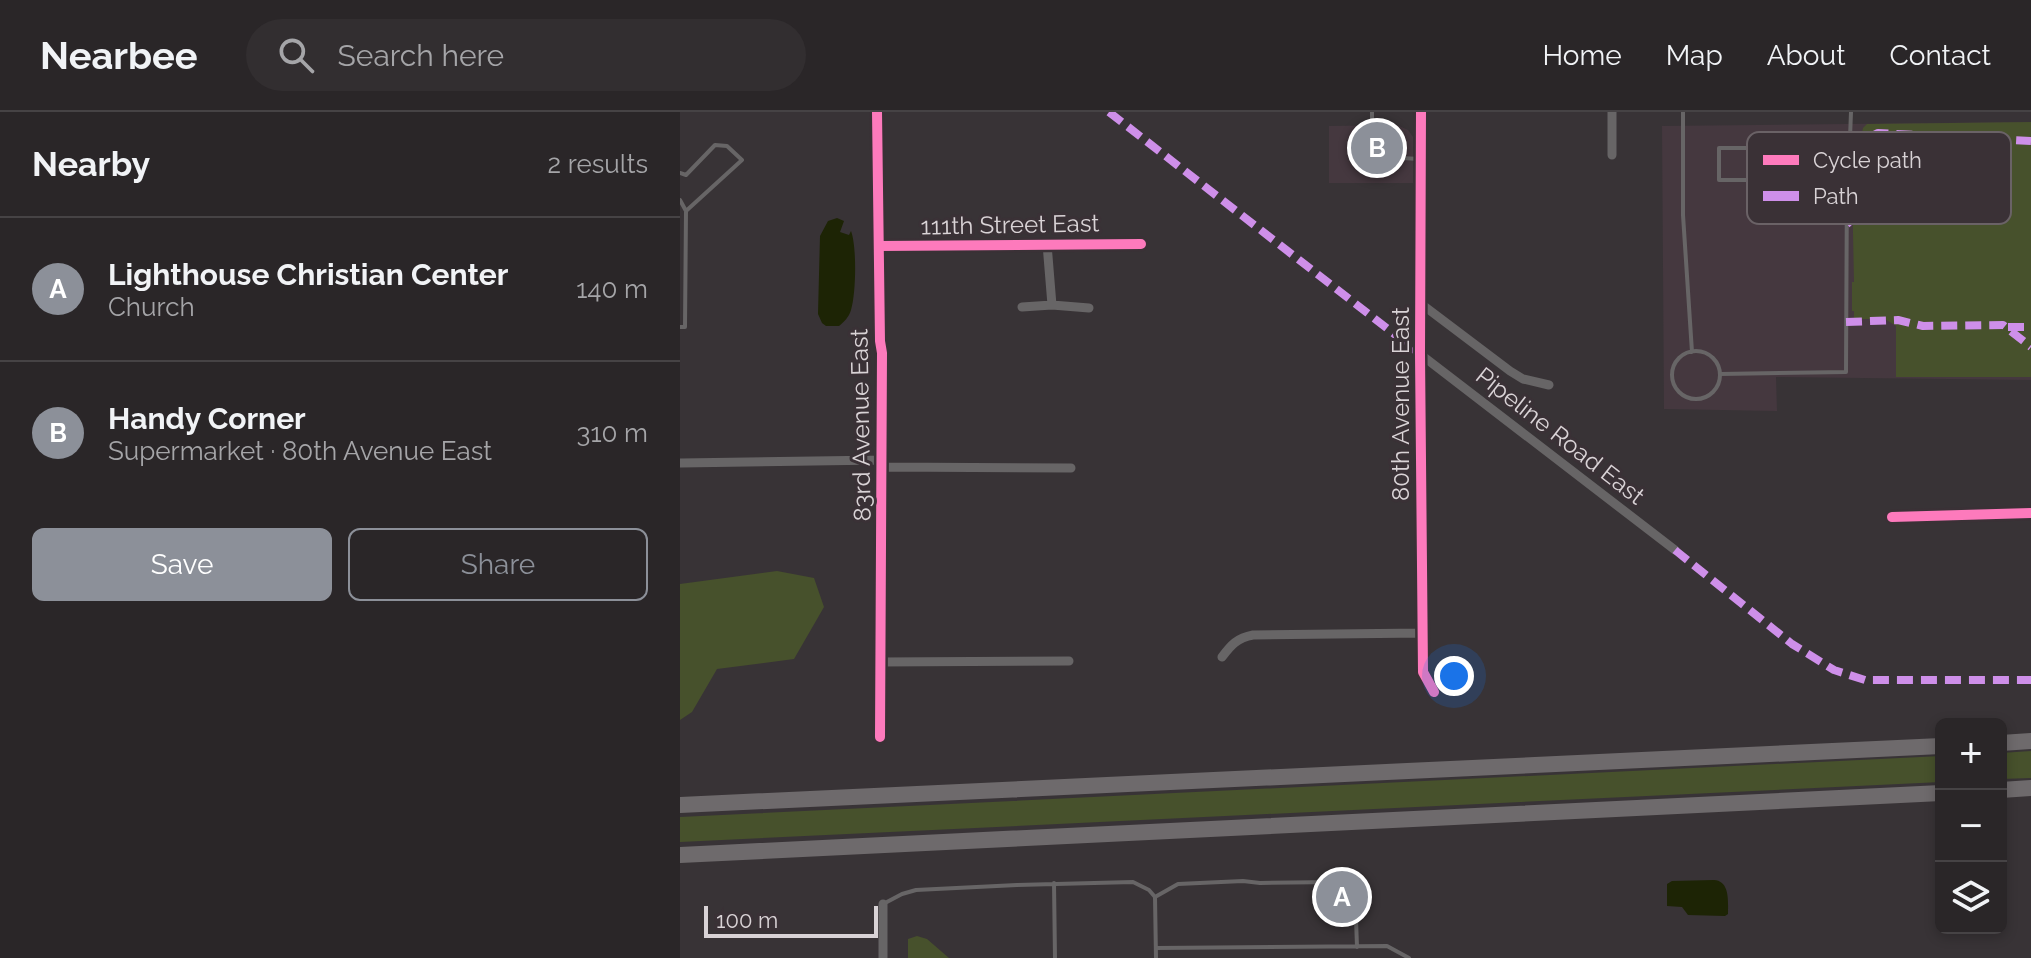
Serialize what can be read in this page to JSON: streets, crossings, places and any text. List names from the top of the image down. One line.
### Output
{"streets":{"street":["111th Street East","80th Avenue East","83rd Avenue East","Pipeline Road East"]},"crossings":[["111th Street East","83rd Avenue East"],["80th Avenue East","Pipeline Road East"]],"legend":["Cycle path","Path"],"scale_bar":"100 m","page":{"header":"Nearbee","search":"Search here","nav":["Home","Map","About","Contact"],"heading":["Nearby","2 results"],"pins":["B","A"],"list":[{"mark":"A","name":"Lighthouse Christian Center","note":"Church","value":"140 m"},{"mark":"B","name":"Handy Corner","note":"Supermarket · 80th Avenue East","value":"310 m"}],"buttons":["Save","Share"],"map_buttons":["+","−"],"scale":"100 m"}}
